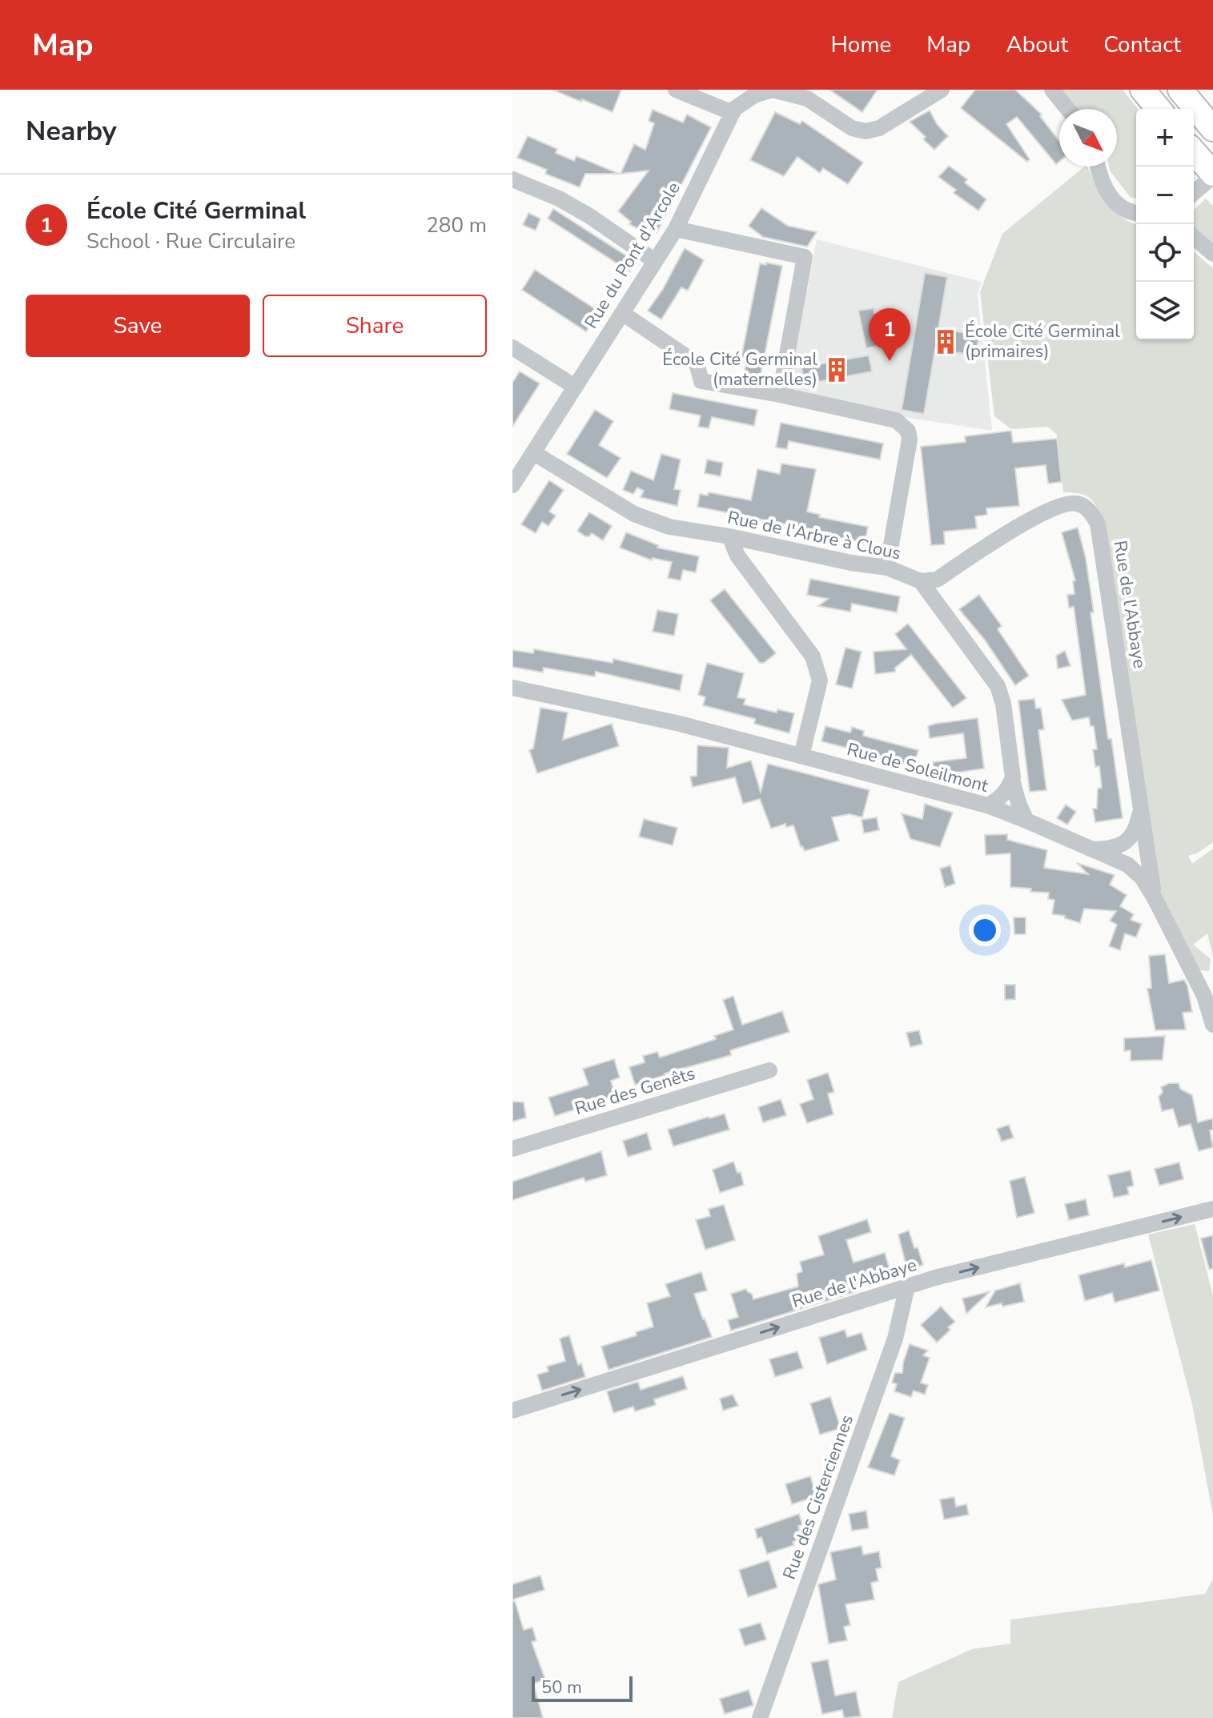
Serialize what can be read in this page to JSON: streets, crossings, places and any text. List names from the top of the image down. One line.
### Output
{"streets":{"street":["Rue du Pont d'Arcole","Rue de l'Arbre à Clous","Rue de l'Abbaye","Rue de Soleilmont","Rue des Genêts","Rue des Cisterciennes"]},"crossings":[["Rue du Pont d'Arcole","Rue de l'Arbre à Clous"],["Rue de l'Arbre à Clous","Rue de l'Abbaye"],["Rue de l'Abbaye","Rue de Soleilmont"],["Rue de l'Abbaye","Rue des Cisterciennes"]],"one_way":["Rue de l'Abbaye"],"places":{"building":["École Cité Germinal (primaires)","École Cité Germinal (maternelles)"]},"scale_bar":"50 m","north":"bottom right","page":{"header":"Map","nav":["Home","Map","About","Contact"],"heading":"Nearby","map_buttons":["+","−"],"list":[{"mark":"1","name":"École Cité Germinal","note":"School · Rue Circulaire","value":"280 m"}],"buttons":["Save","Share"],"pins":"1","scale":"50 m"}}
